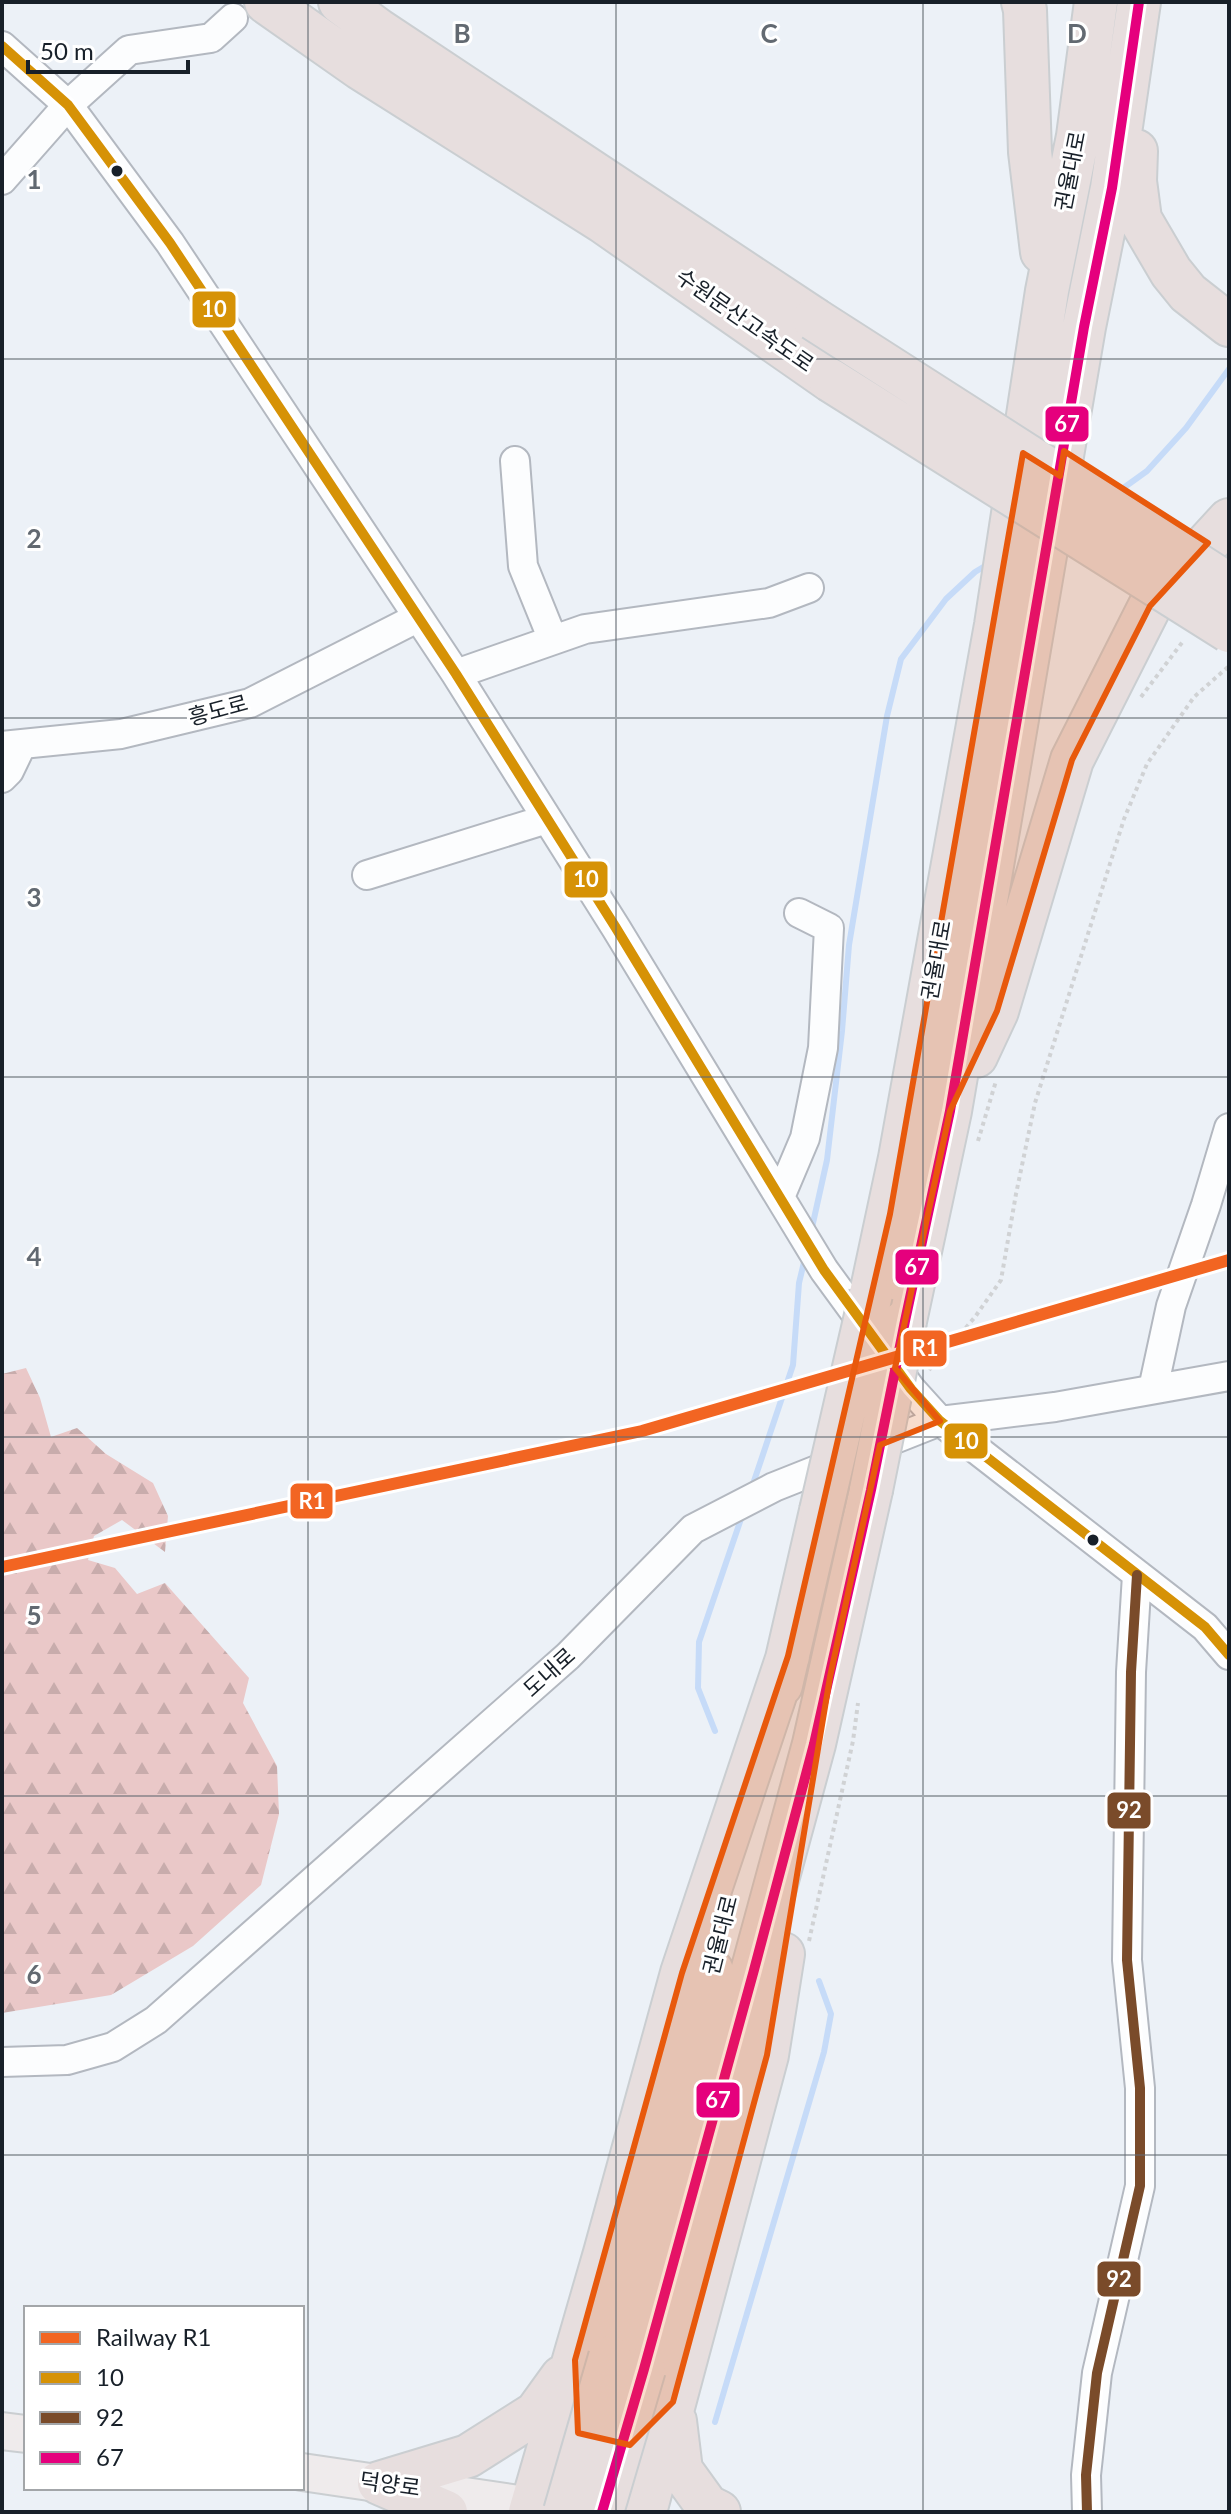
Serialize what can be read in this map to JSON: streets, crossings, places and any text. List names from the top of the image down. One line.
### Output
{"streets":{"highway":["권율대로","수원문산고속도로"],"main road":["덕양로"],"street":["흥도로","도내로"]},"lines":["transit line 67","transit line 10","rail line R1","transit line 92"],"legend":["Railway R1","10","92","67"],"scale_bar":"50 m","grid":{"columns":["B","C","D"],"rows":["1","2","3","4","5","6"]}}
